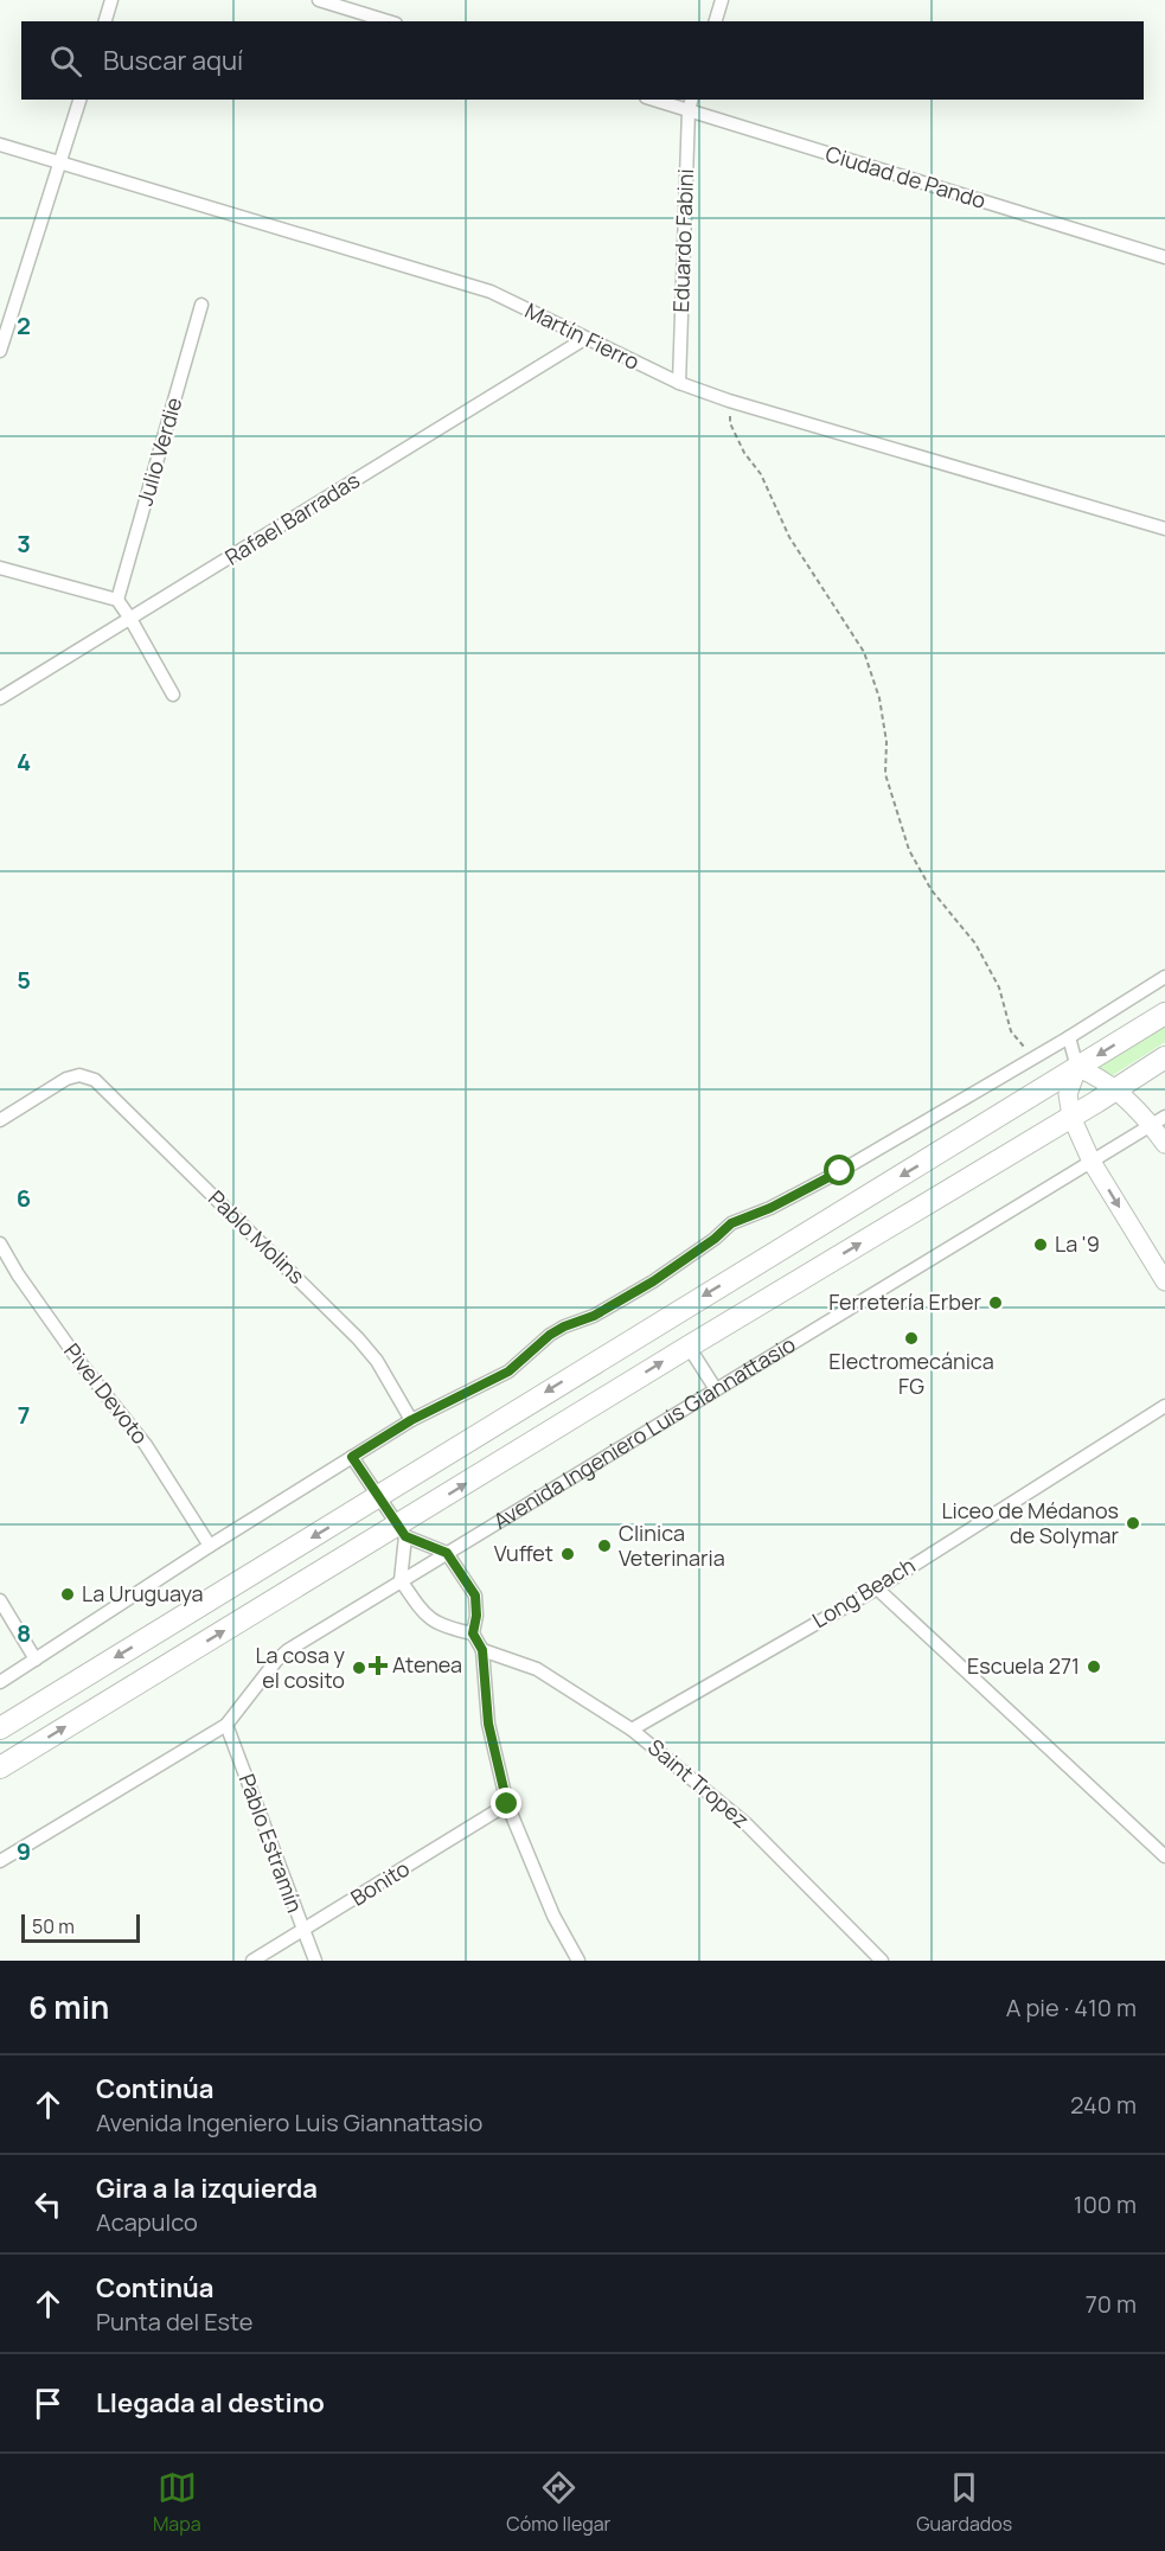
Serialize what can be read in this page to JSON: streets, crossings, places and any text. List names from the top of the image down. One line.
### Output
{"streets":{"street":["Ciudad de Pando","Eduardo Fabini","Martín Fierro","Julio Verdie","Rafael Barradas","Pablo Molins","Pivel Devoto","Avenida Ingeniero Luis Giannattasio","Long Beach","Saint Tropez","Pablo Estramín","Bonito"]},"crossings":[["Ciudad de Pando","Eduardo Fabini"],["Eduardo Fabini","Martín Fierro"],["Martín Fierro","Rafael Barradas"],["Avenida Ingeniero Luis Giannattasio","Pablo Estramín"],["Long Beach","Saint Tropez"],["Pablo Estramín","Bonito"]],"places":{"other":["La '9","Ferretería Erber","Electromecánica FG","Liceo de Médanos de Solymar","Clinica Veterinaria","Vuffet","La Uruguaya","Escuela 271","La cosa y el cosito"],"health":["Atenea"]},"scale_bar":"50 m","page":{"search":"Buscar aquí","scale":"50 m","heading":["6 min","A pie · 410 m"],"list":[["Continúa","Avenida Ingeniero Luis Giannattasio","240 m"],["Gira a la izquierda","Acapulco","100 m"],["Continúa","Punta del Este","70 m"],"Llegada al destino"],"nav":["Mapa","Cómo llegar","Guardados"]},"grid":{"rows":["2","3","4","5","6","7","8","9"]}}
